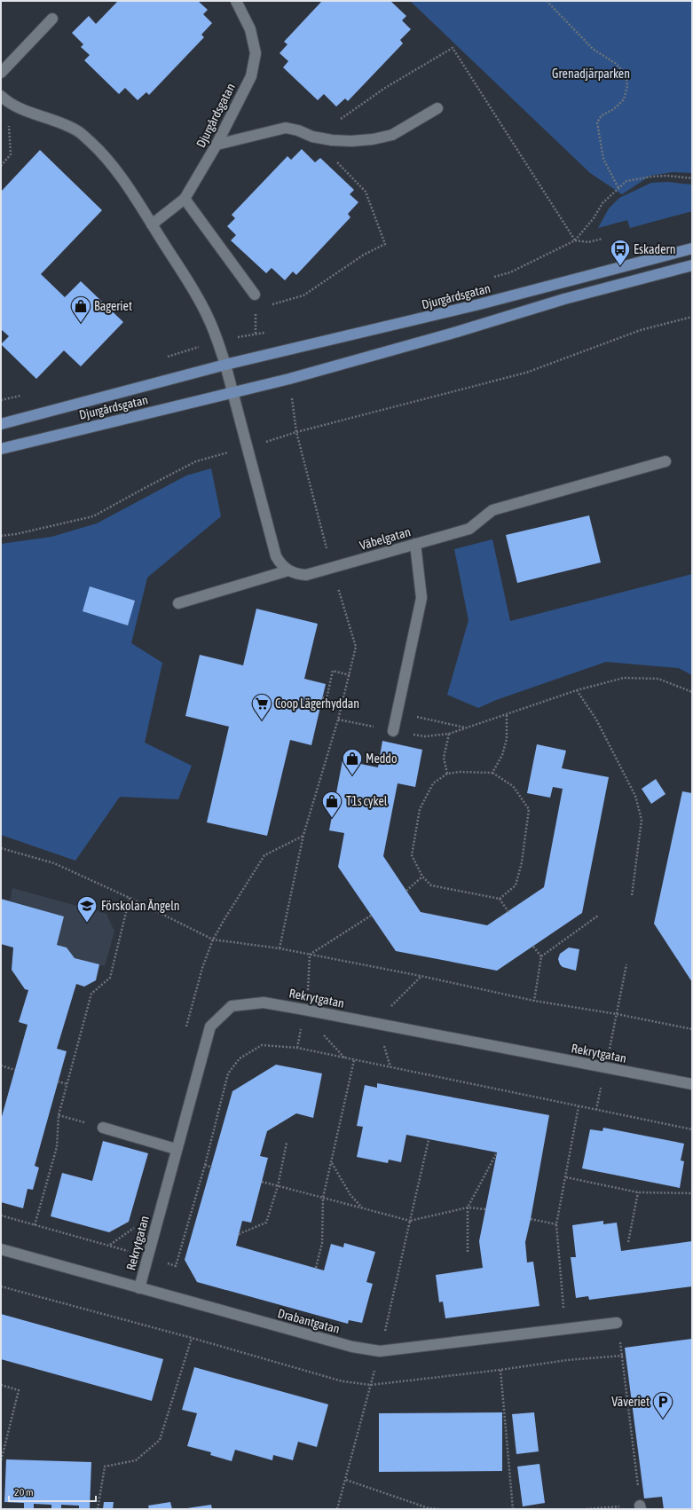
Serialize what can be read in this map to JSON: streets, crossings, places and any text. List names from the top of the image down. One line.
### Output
{"streets":{"main road":["Djurgårdsgatan"],"street":["Väbelgatan","Rekrytgatan","Drabantgatan"]},"crossings":[["Rekrytgatan","Drabantgatan"]],"parks":["Grenadjärparken"],"places":{"bus stop":["Eskadern"],"shop":["Bageriet","Meddo","T1s cykel"],"supermarket":["Coop Lägerhyddan"],"school or university":["Förskolan Ängeln"],"parking":["Väveriet"]},"scale_bar":"20 m"}
